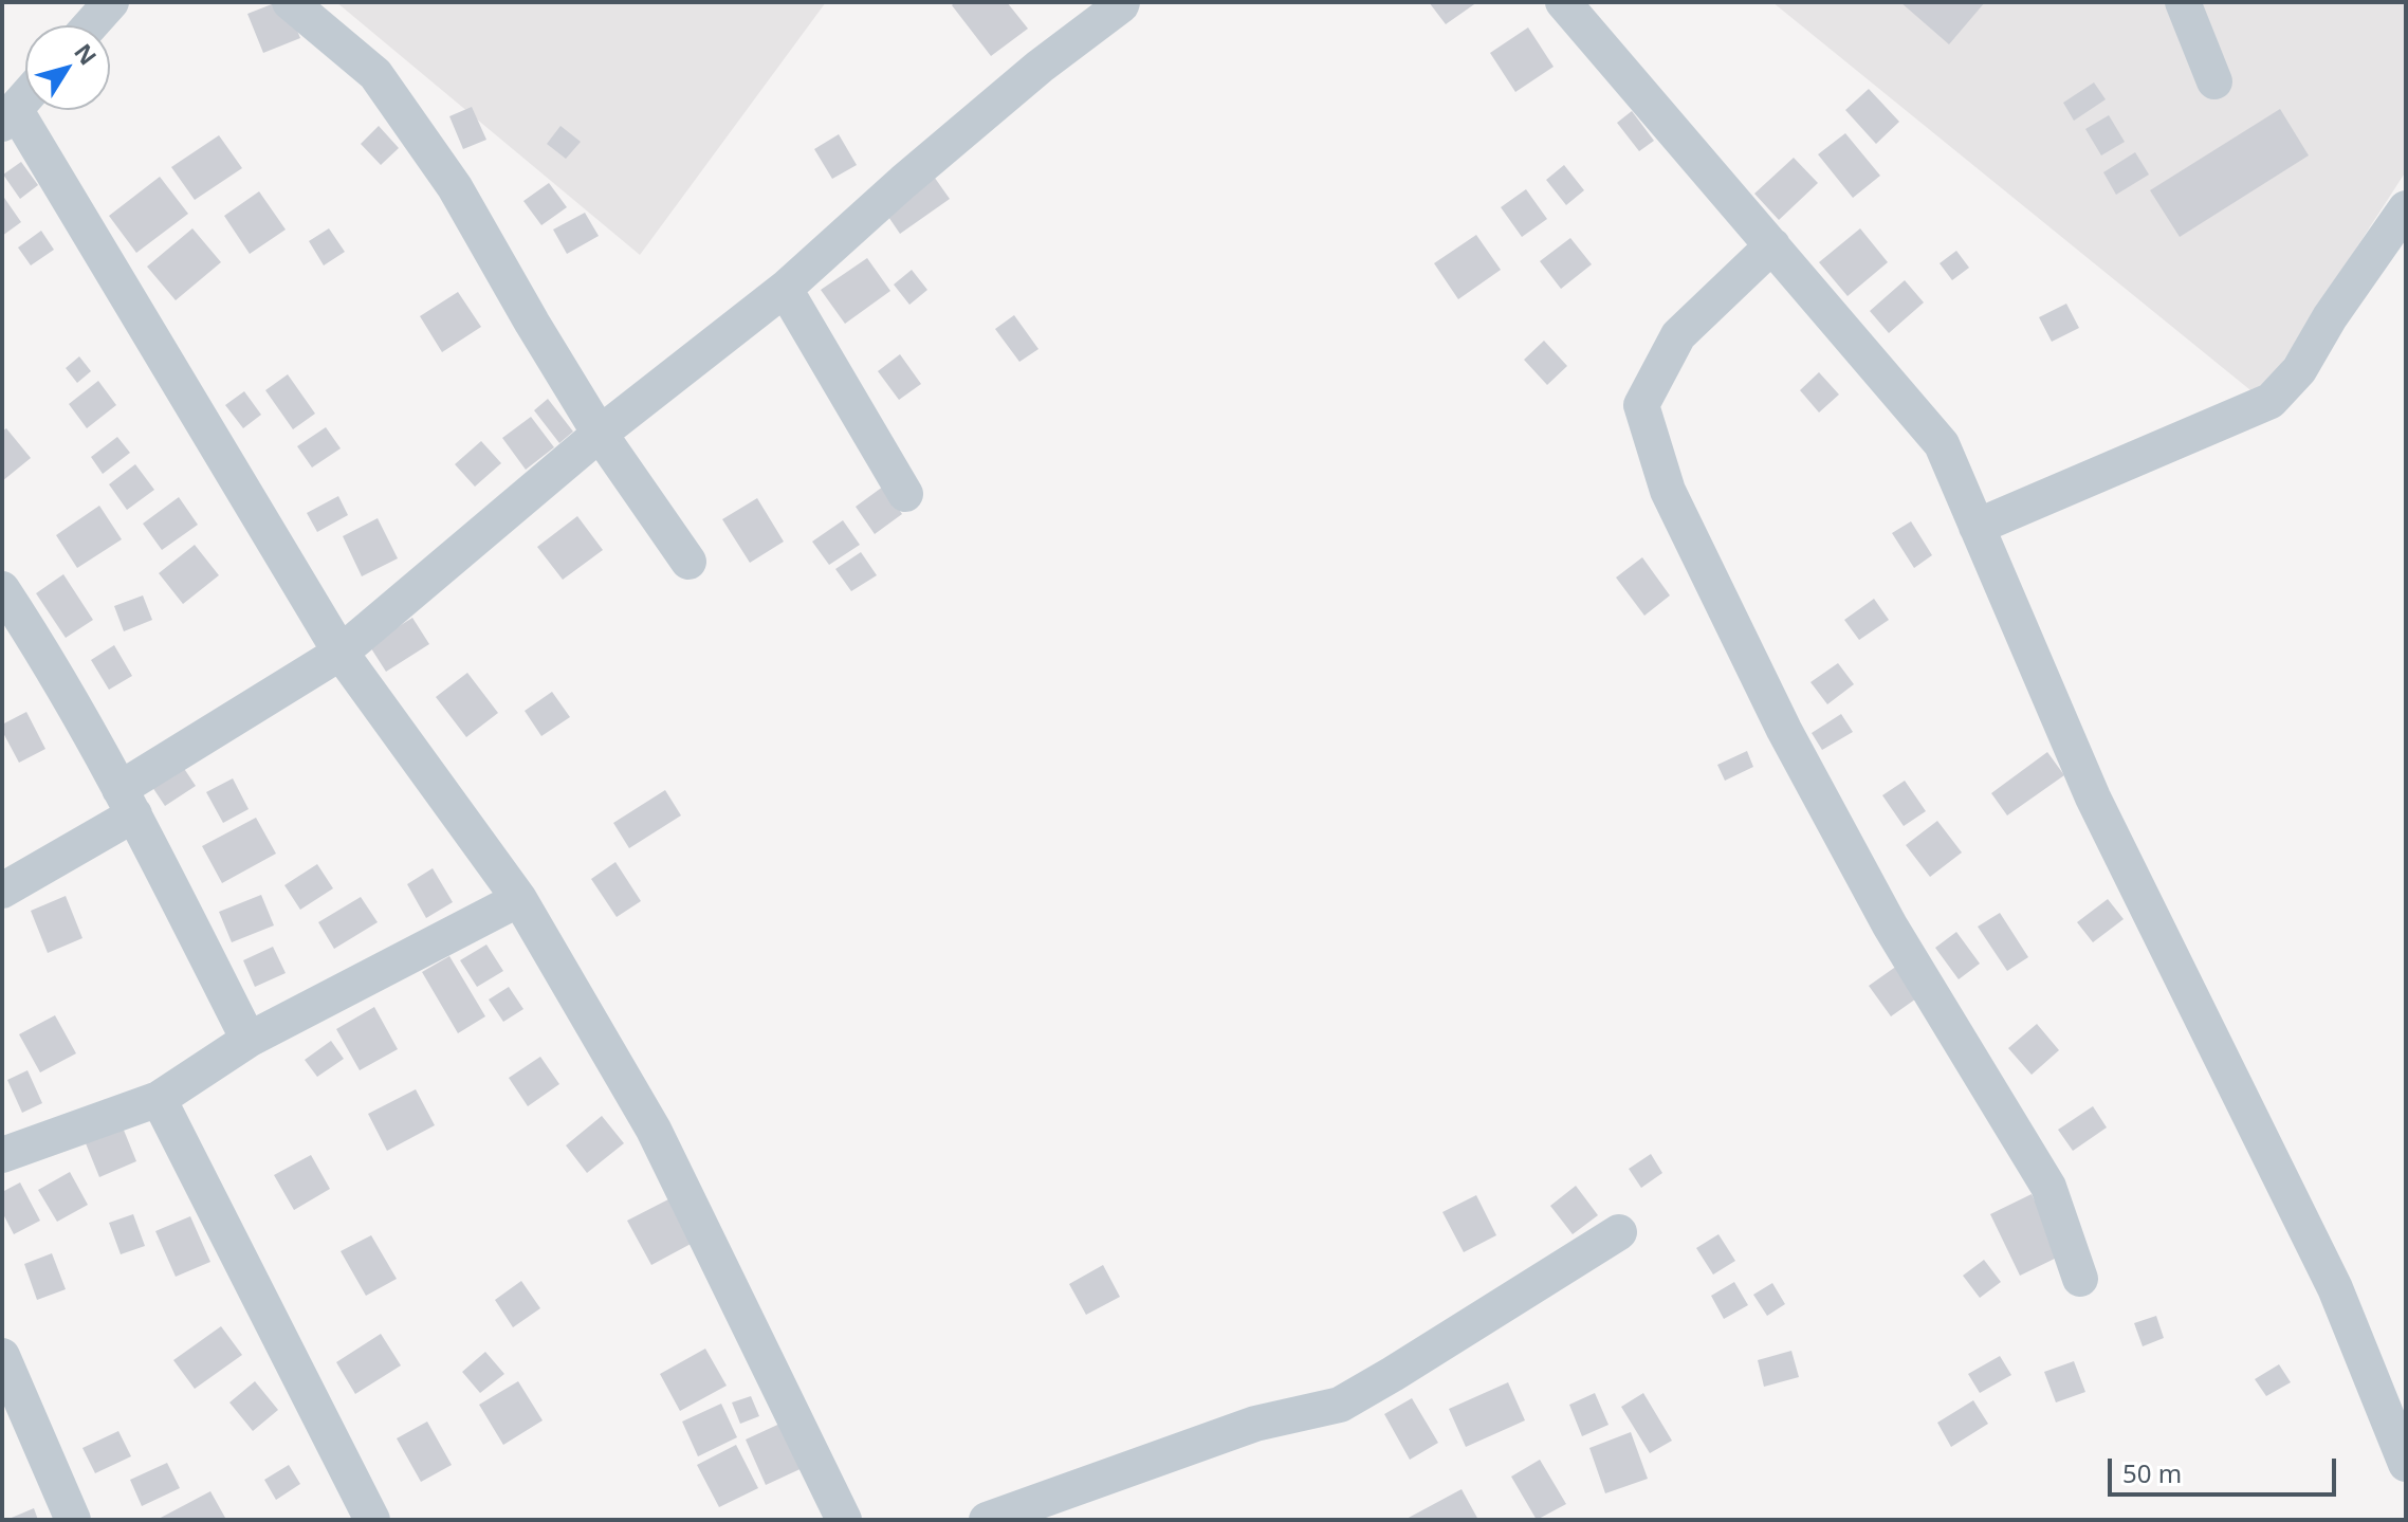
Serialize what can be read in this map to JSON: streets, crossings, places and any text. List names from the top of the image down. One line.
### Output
{"scale_bar":"50 m","north":"top right"}
